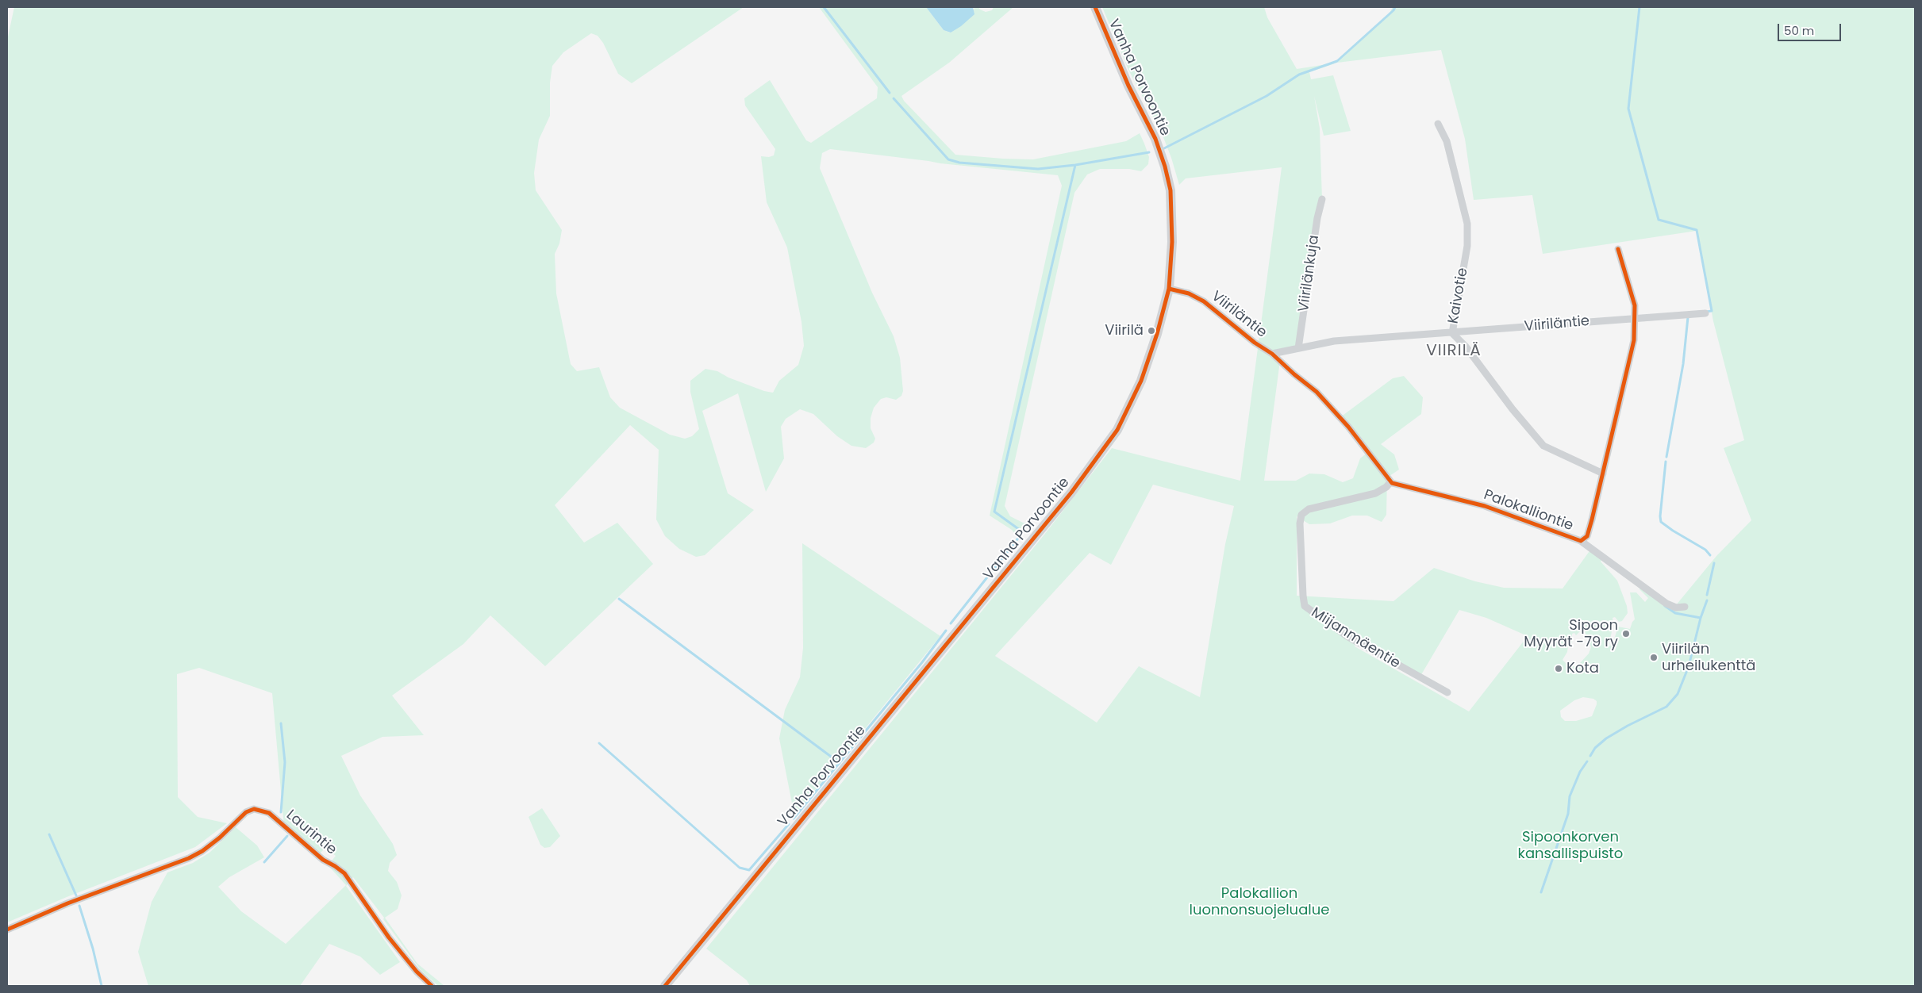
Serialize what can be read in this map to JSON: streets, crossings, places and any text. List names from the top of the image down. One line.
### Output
{"streets":{"street":["Vanha Porvoontie","Viirilänkuja","Kaivotie","Viiriläntie","Palokalliontie","Miijanmäentie","Laurintie"]},"crossings":[["Vanha Porvoontie","Viiriläntie"],["Viirilänkuja","Viiriläntie"],["Kaivotie","Viiriläntie"],["Kaivotie","Palokalliontie"],["Viiriläntie","Palokalliontie"],["Palokalliontie","Miijanmäentie"]],"districts":["VIIRILÄ"],"parks":["Sipoonkorven kansallispuisto","Palokallion luonnonsuojelualue"],"places":["Viirilä","Sipoon Myyrät -79 ry","Viirilän urheilukenttä","Kota"],"scale_bar":"50 m"}
